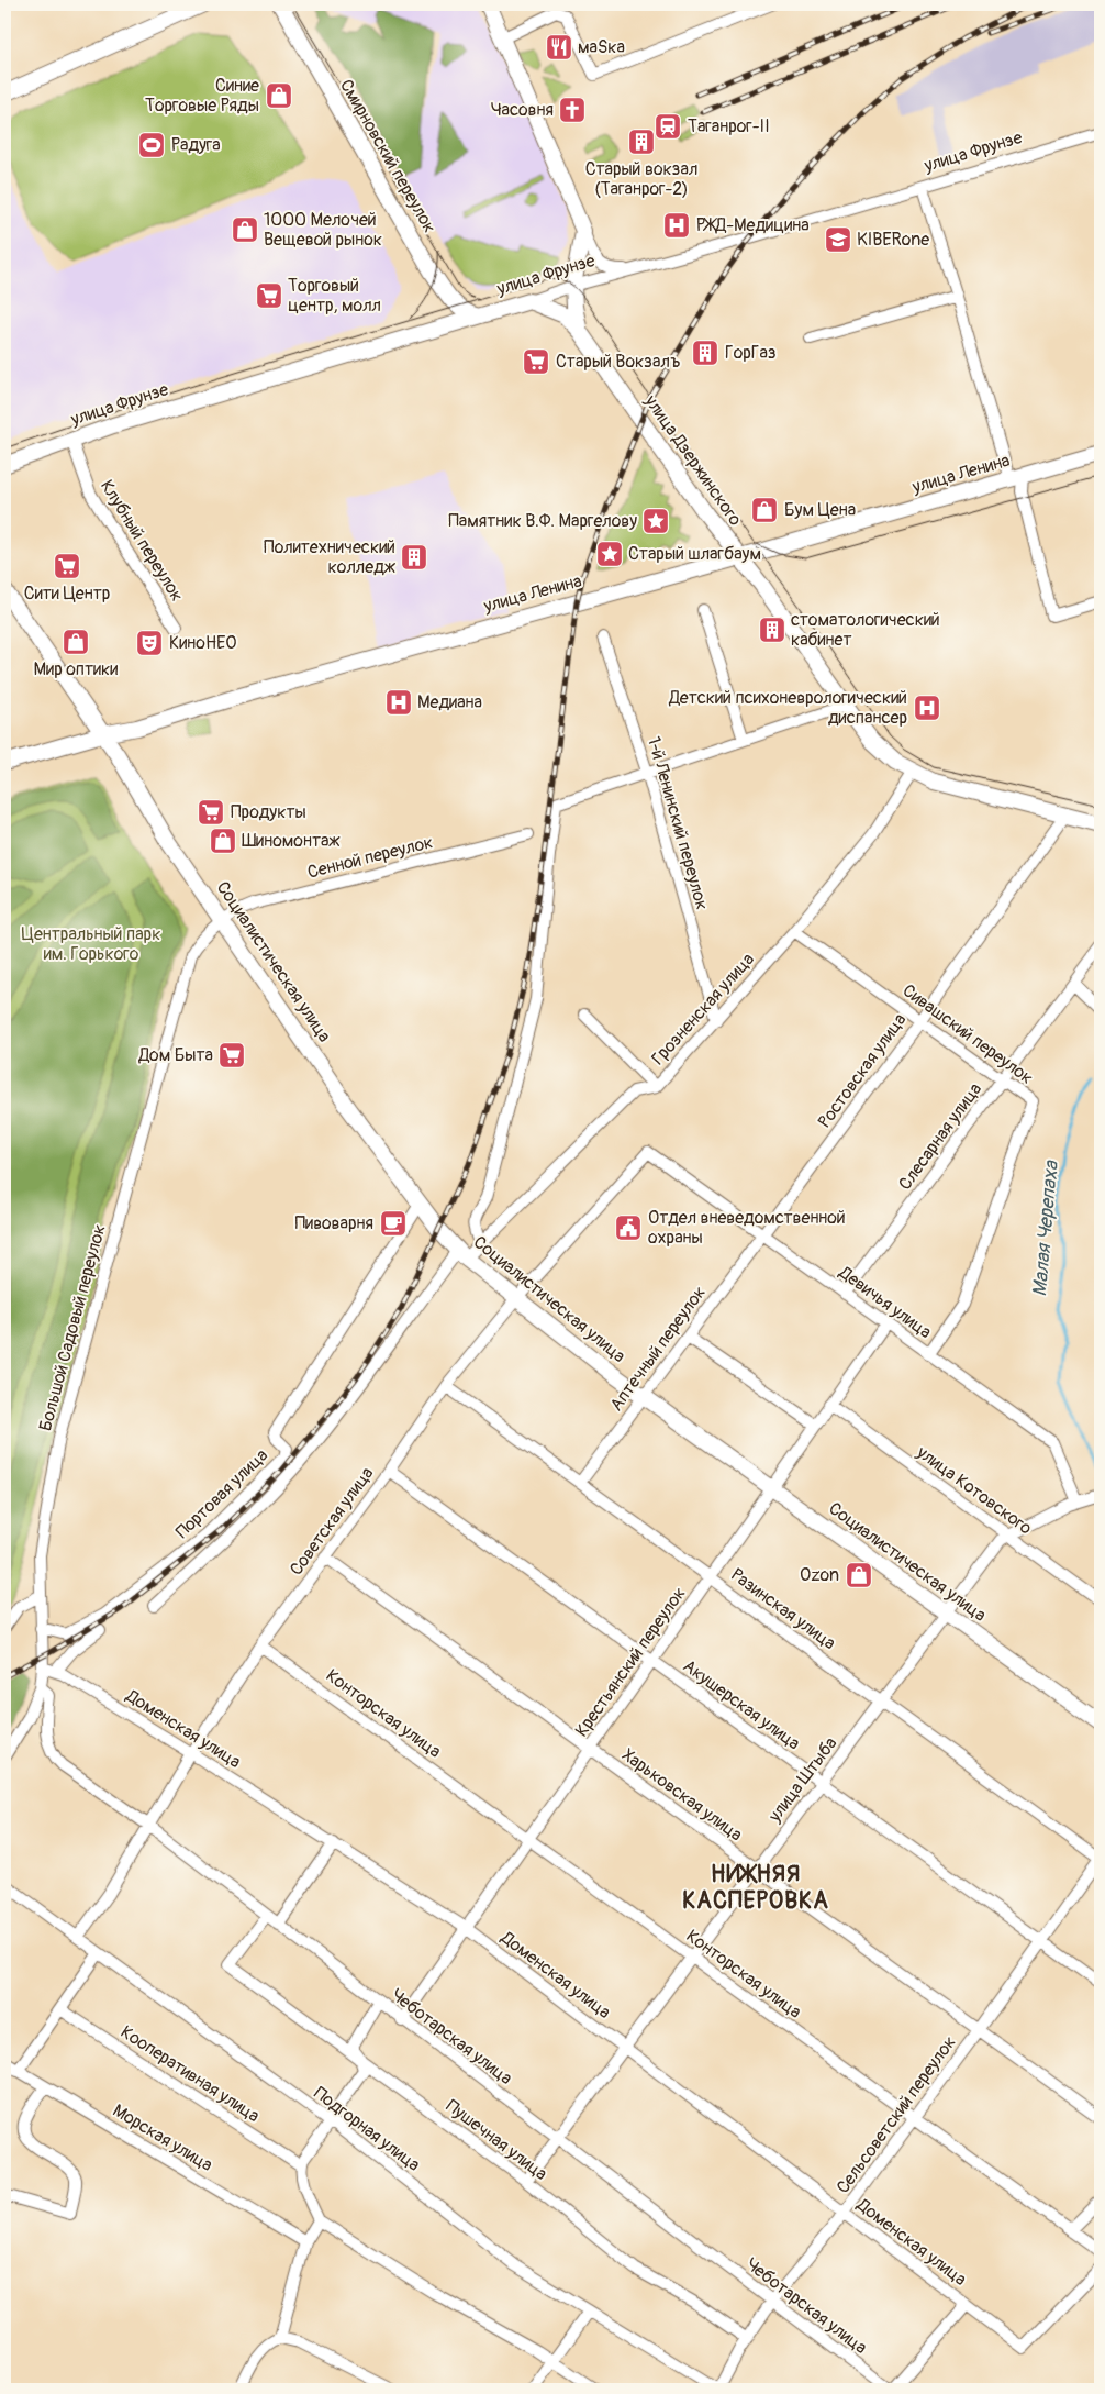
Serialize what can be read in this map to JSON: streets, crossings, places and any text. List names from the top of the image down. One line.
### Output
{"streets":{"main road":["улица Фрунзе","Смирновский переулок","улица Дзержинского","улица Ленина","Социалистическая улица"],"street":["Клубный переулок","1-й Ленинский переулок","Сенной переулок","Грозненская улица","Сивашский переулок","Ростовская улица","Слесарная улица","Девичья улица","Большой Садовый переулок","Аптечный переулок","улица Котовского","Портовая улица","Советская улица","Разинская улица","Крестьянский переулок","Акушерская улица","Конторская улица","Доменская улица","улица Штыба","Харьковская улица","Чеботарская улица","Кооперативная улица","Сельсоветский переулок","Подгорная улица","Морская улица","Пушечная улица"]},"crossings":[["улица Фрунзе","Смирновский переулок"],["улица Фрунзе","улица Дзержинского"],["улица Фрунзе","Клубный переулок"],["улица Дзержинского","улица Ленина"],["улица Дзержинского","Грозненская улица"],["улица Дзержинского","Ростовская улица"],["улица Ленина","Социалистическая улица"],["1-й Ленинский переулок","Грозненская улица"],["Сенной переулок","Социалистическая улица"],["Сенной переулок","Большой Садовый переулок"],["Социалистическая улица","Грозненская улица"],["Социалистическая улица","Большой Садовый переулок"],["Социалистическая улица","Аптечный переулок"],["Социалистическая улица","Портовая улица"],["Социалистическая улица","Советская улица"],["Социалистическая улица","Крестьянский переулок"],["Социалистическая улица","улица Штыба"],["Грозненская улица","Сивашский переулок"],["Грозненская улица","Портовая улица"],["Сивашский переулок","Ростовская улица"],["Сивашский переулок","Слесарная улица"],["Сивашский переулок","Девичья улица"],["Ростовская улица","Девичья улица"],["Ростовская улица","Аптечный переулок"],["Слесарная улица","Девичья улица"],["Девичья улица","Аптечный переулок"],["Девичья улица","Советская улица"],["Девичья улица","Крестьянский переулок"],["Девичья улица","улица Штыба"],["Большой Садовый переулок","Портовая улица"],["Большой Садовый переулок","Доменская улица"],["Большой Садовый переулок","Чеботарская улица"],["Аптечный переулок","Разинская улица"],["улица Котовского","Крестьянский переулок"],["улица Котовского","улица Штыба"],["Советская улица","Разинская улица"],["Советская улица","Акушерская улица"],["Советская улица","Конторская улица"],["Советская улица","Доменская улица"],["Советская улица","Харьковская улица"],["Советская улица","Чеботарская улица"],["Советская улица","Подгорная улица"],["Разинская улица","Крестьянский переулок"],["Разинская улица","улица Штыба"],["Разинская улица","Сельсоветский переулок"],["Крестьянский переулок","Акушерская улица"],["Крестьянский переулок","Конторская улица"],["Крестьянский переулок","Доменская улица"],["Крестьянский переулок","Харьковская улица"],["Крестьянский переулок","Чеботарская улица"],["Акушерская улица","улица Штыба"],["Акушерская улица","Сельсоветский переулок"],["Конторская улица","улица Штыба"],["Конторская улица","Сельсоветский переулок"],["Доменская улица","улица Штыба"],["Доменская улица","Сельсоветский переулок"],["улица Штыба","Харьковская улица"],["улица Штыба","Чеботарская улица"],["улица Штыба","Пушечная улица"],["Харьковская улица","Сельсоветский переулок"],["Чеботарская улица","Сельсоветский переулок"],["Чеботарская улица","Пушечная улица"],["Сельсоветский переулок","Подгорная улица"],["Сельсоветский переулок","Пушечная улица"]],"districts":["НИЖНЯЯ КАСПЕРОВКА"],"water":["Малая Черепаха"],"parks":["Центральный парк им. Горького"],"places":{"restaurant":["маSка"],"shop":["Синие Торговые Ряды","1000 Мелочей Вещевой рынок","Бум Цена","Мир оптики","Шиномонтаж","Ozon"],"church":["Часовня"],"station":["Таганрог-II"],"building":["Старый вокзал (Таганрог-2)","ГорГаз","Политехнический колледж","стоматологический кабинет"],"sports":["Радуга"],"hospital":["РЖД-Медицина","Медиана","Детский психоневрологический диспансер"],"school or university":["KIBERone"],"supermarket":["Торговый центр, молл","Старый Вокзалъ","Сити Центр","Продукты","Дом Быта"],"place":["Памятник В.Ф. Маргелову","Старый шлагбаум"],"theatre":["КиноНЕО"],"cafe":["Пивоварня"],"public building":["Отдел вневедомственной охраны"]}}
